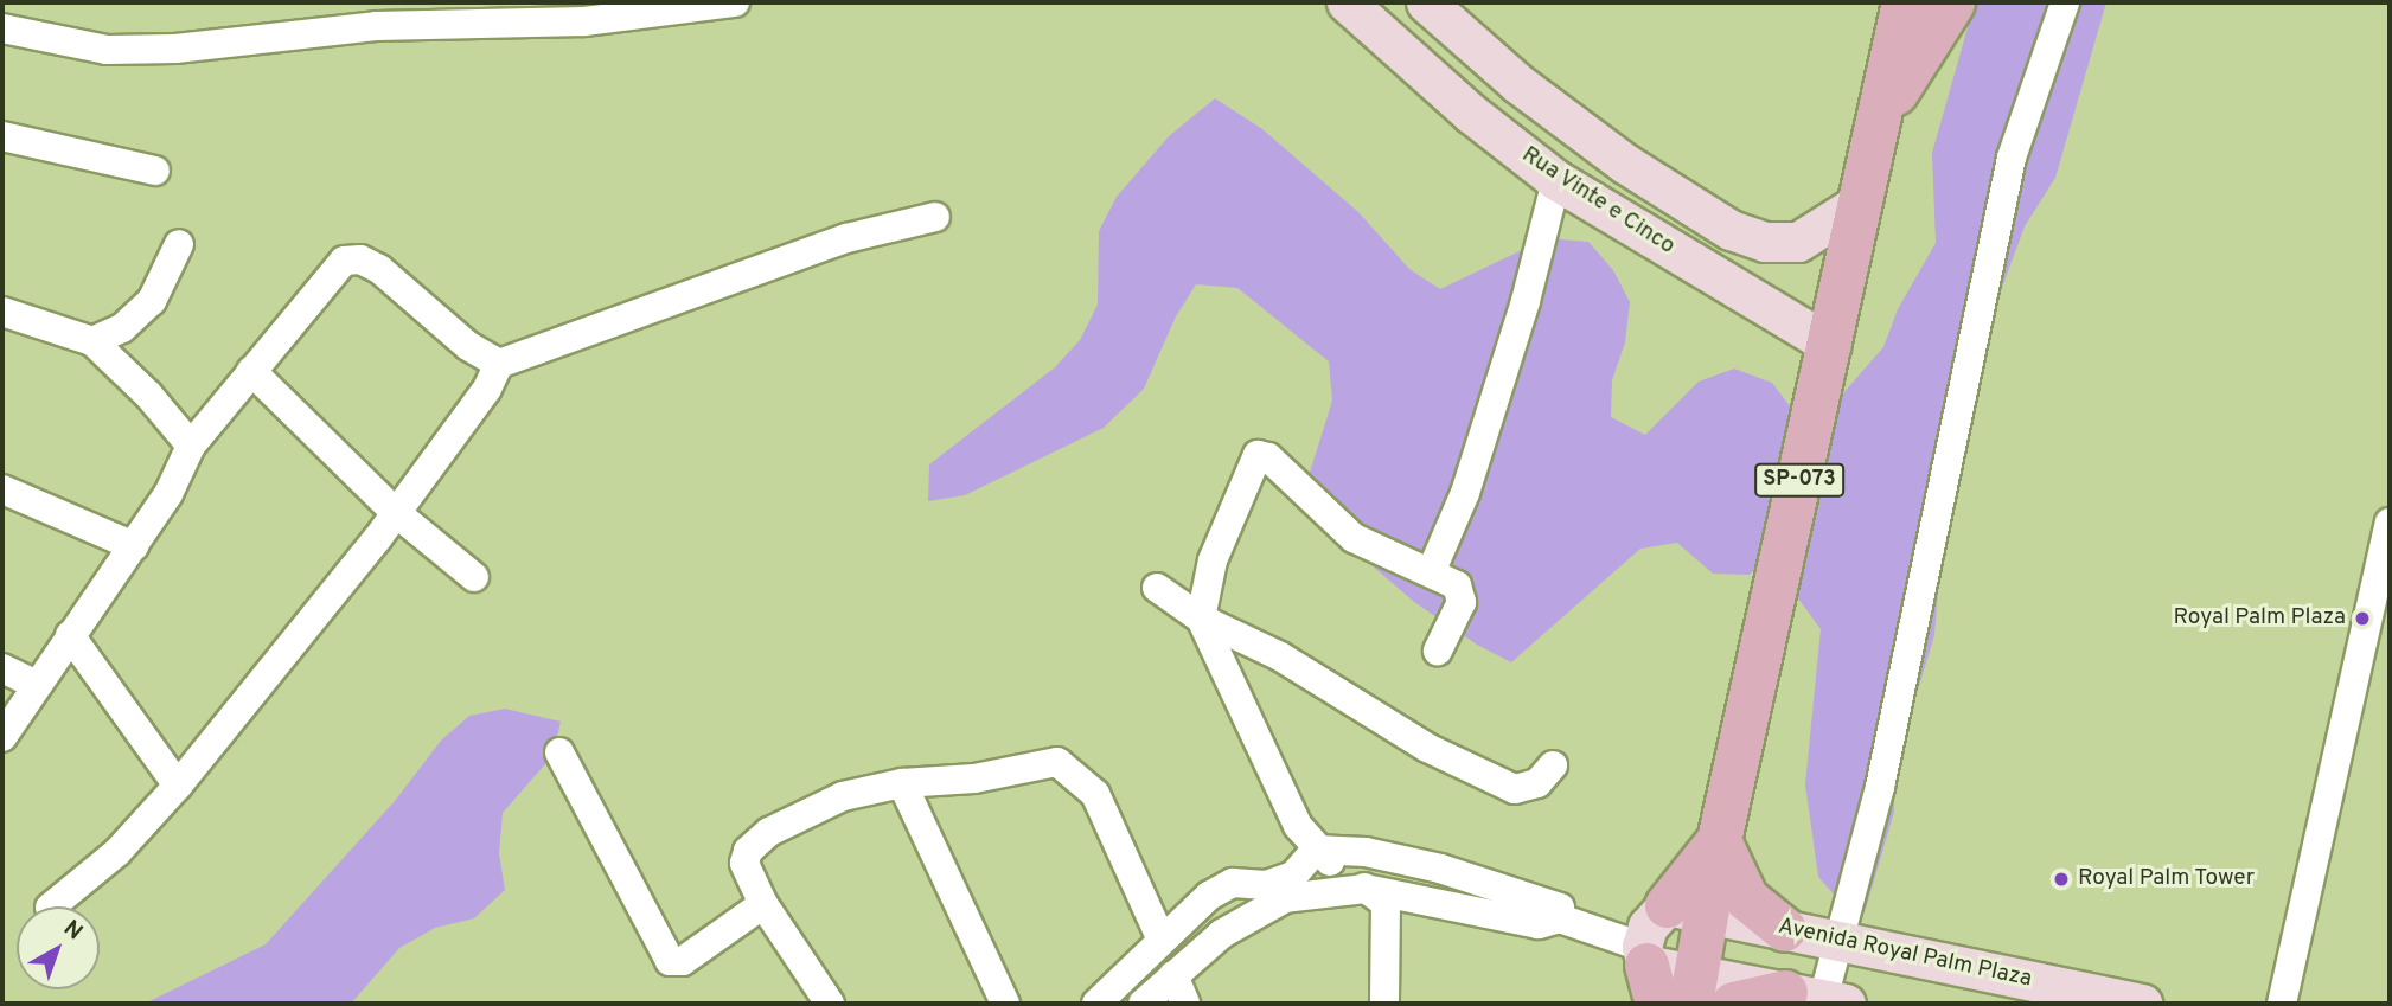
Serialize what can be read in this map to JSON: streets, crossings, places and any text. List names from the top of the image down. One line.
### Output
{"streets":{"main road":["SP-073"],"street":["Rua Vinte e Cinco","Avenida Royal Palm Plaza"]},"crossings":[["Rua Vinte e Cinco","SP-073"],["SP-073","Avenida Royal Palm Plaza"]],"places":["Royal Palm Plaza","Royal Palm Tower"],"north":"top right"}
